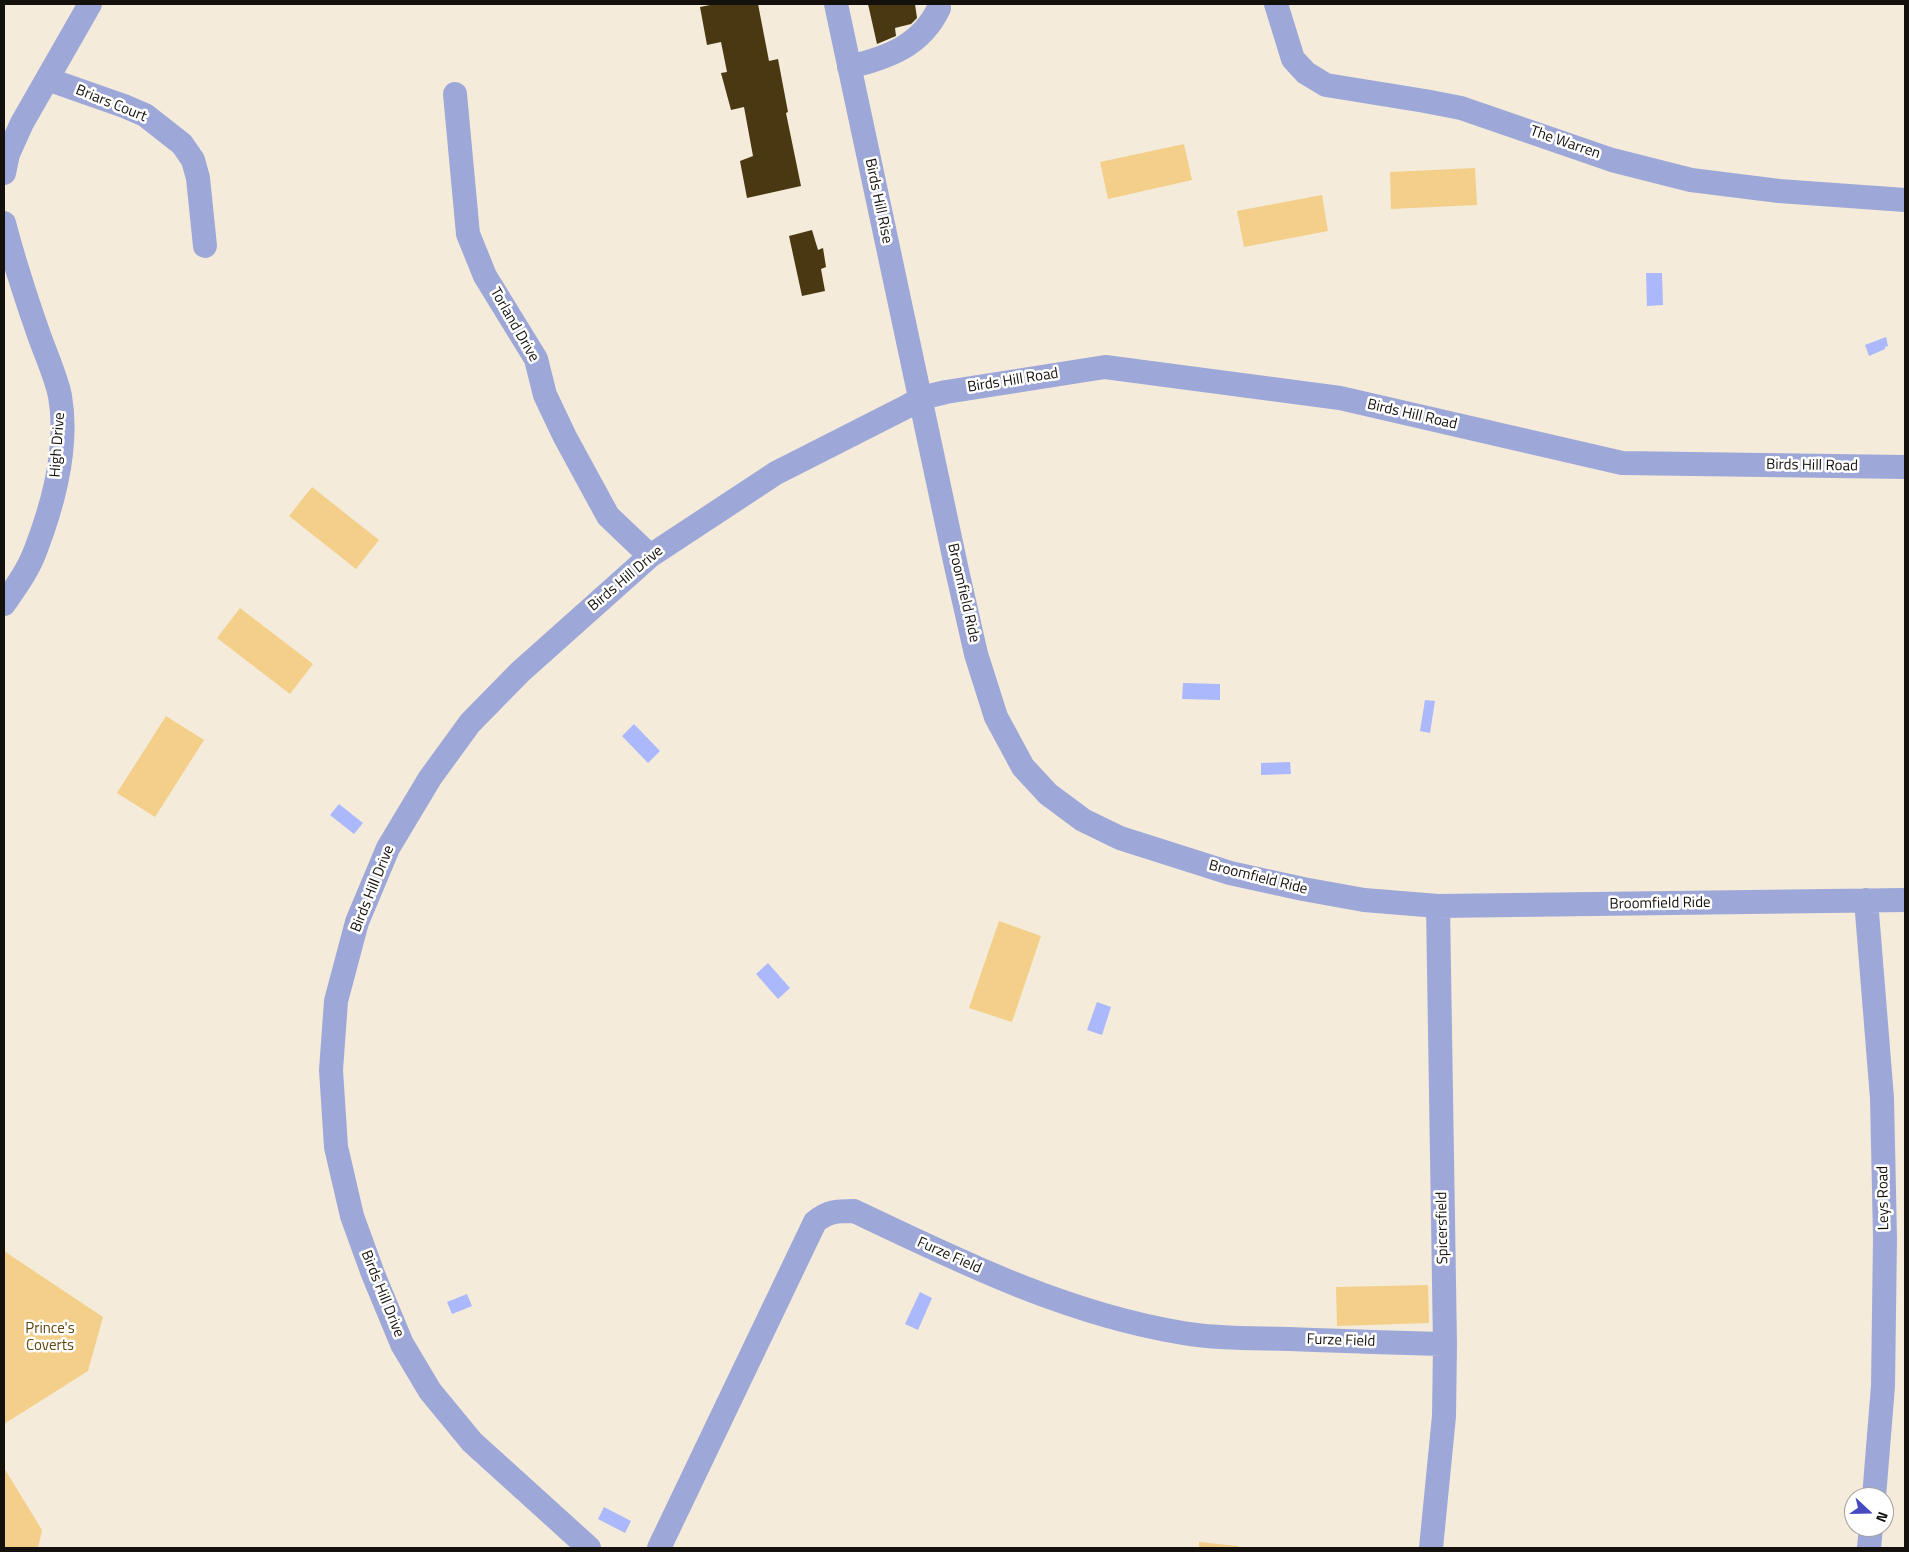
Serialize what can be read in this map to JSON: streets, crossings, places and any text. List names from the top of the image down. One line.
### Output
{"streets":{"street":["Briars Court","The Warren","Birds Hill Rise","Torland Drive","Birds Hill Road","High Drive","Birds Hill Drive","Broomfield Ride","Leys Road","Spicersfield","Furze Field"]},"crossings":[["Birds Hill Rise","Birds Hill Road"],["Birds Hill Rise","Birds Hill Drive"],["Birds Hill Rise","Broomfield Ride"],["Torland Drive","Birds Hill Drive"],["Birds Hill Road","Birds Hill Drive"],["Birds Hill Road","Broomfield Ride"],["Birds Hill Drive","Broomfield Ride"],["Broomfield Ride","Leys Road"],["Broomfield Ride","Spicersfield"],["Spicersfield","Furze Field"]],"parks":["Prince's Coverts"],"north":"right"}
